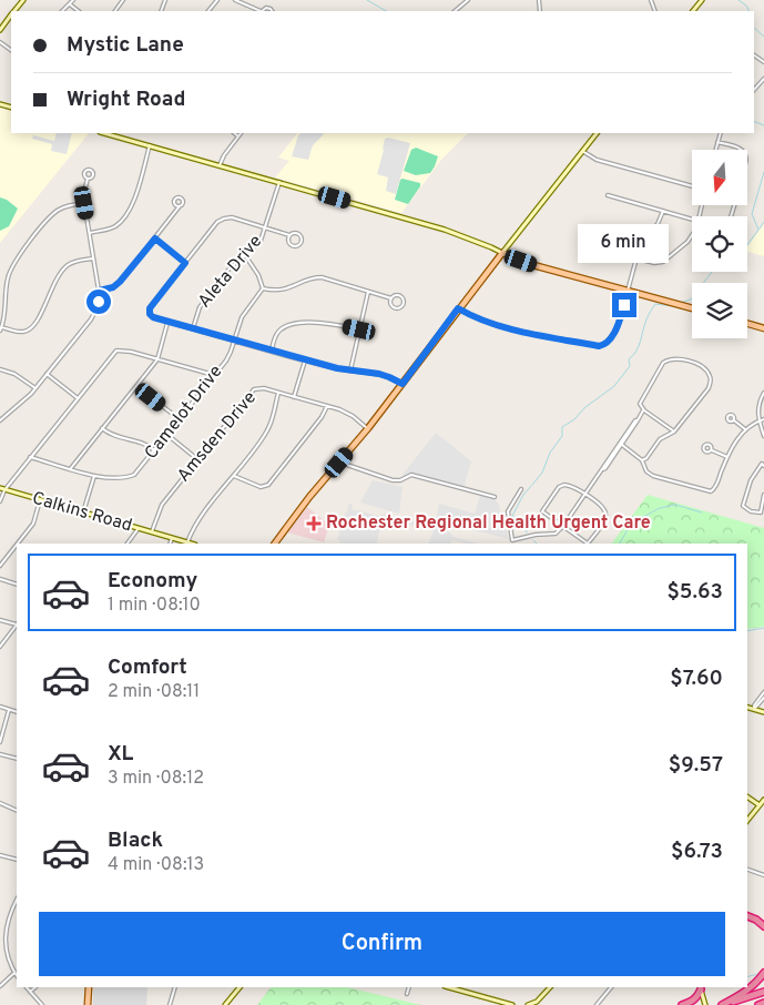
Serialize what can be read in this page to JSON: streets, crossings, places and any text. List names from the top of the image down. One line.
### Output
{"streets":{"main road":["Calkins Road"],"street":["Aleta Drive","Camelot Drive","Amsden Drive"]},"crossings":[["Amsden Drive","Calkins Road"]],"places":{"health":["Rochester Regional Health Urgent Care"]},"north":"bottom","page":{"banner":["Mystic Lane","Wright Road"],"bubble":"6 min","list":[{"name":"Economy","note":"1 min · 08:10","value":"$5.63"},{"name":"Comfort","note":"2 min · 08:11","value":"$7.60"},{"name":"XL","note":"3 min · 08:12","value":"$9.57"},{"name":"Black","note":"4 min · 08:13","value":"$6.73"}],"buttons":"Confirm"}}
